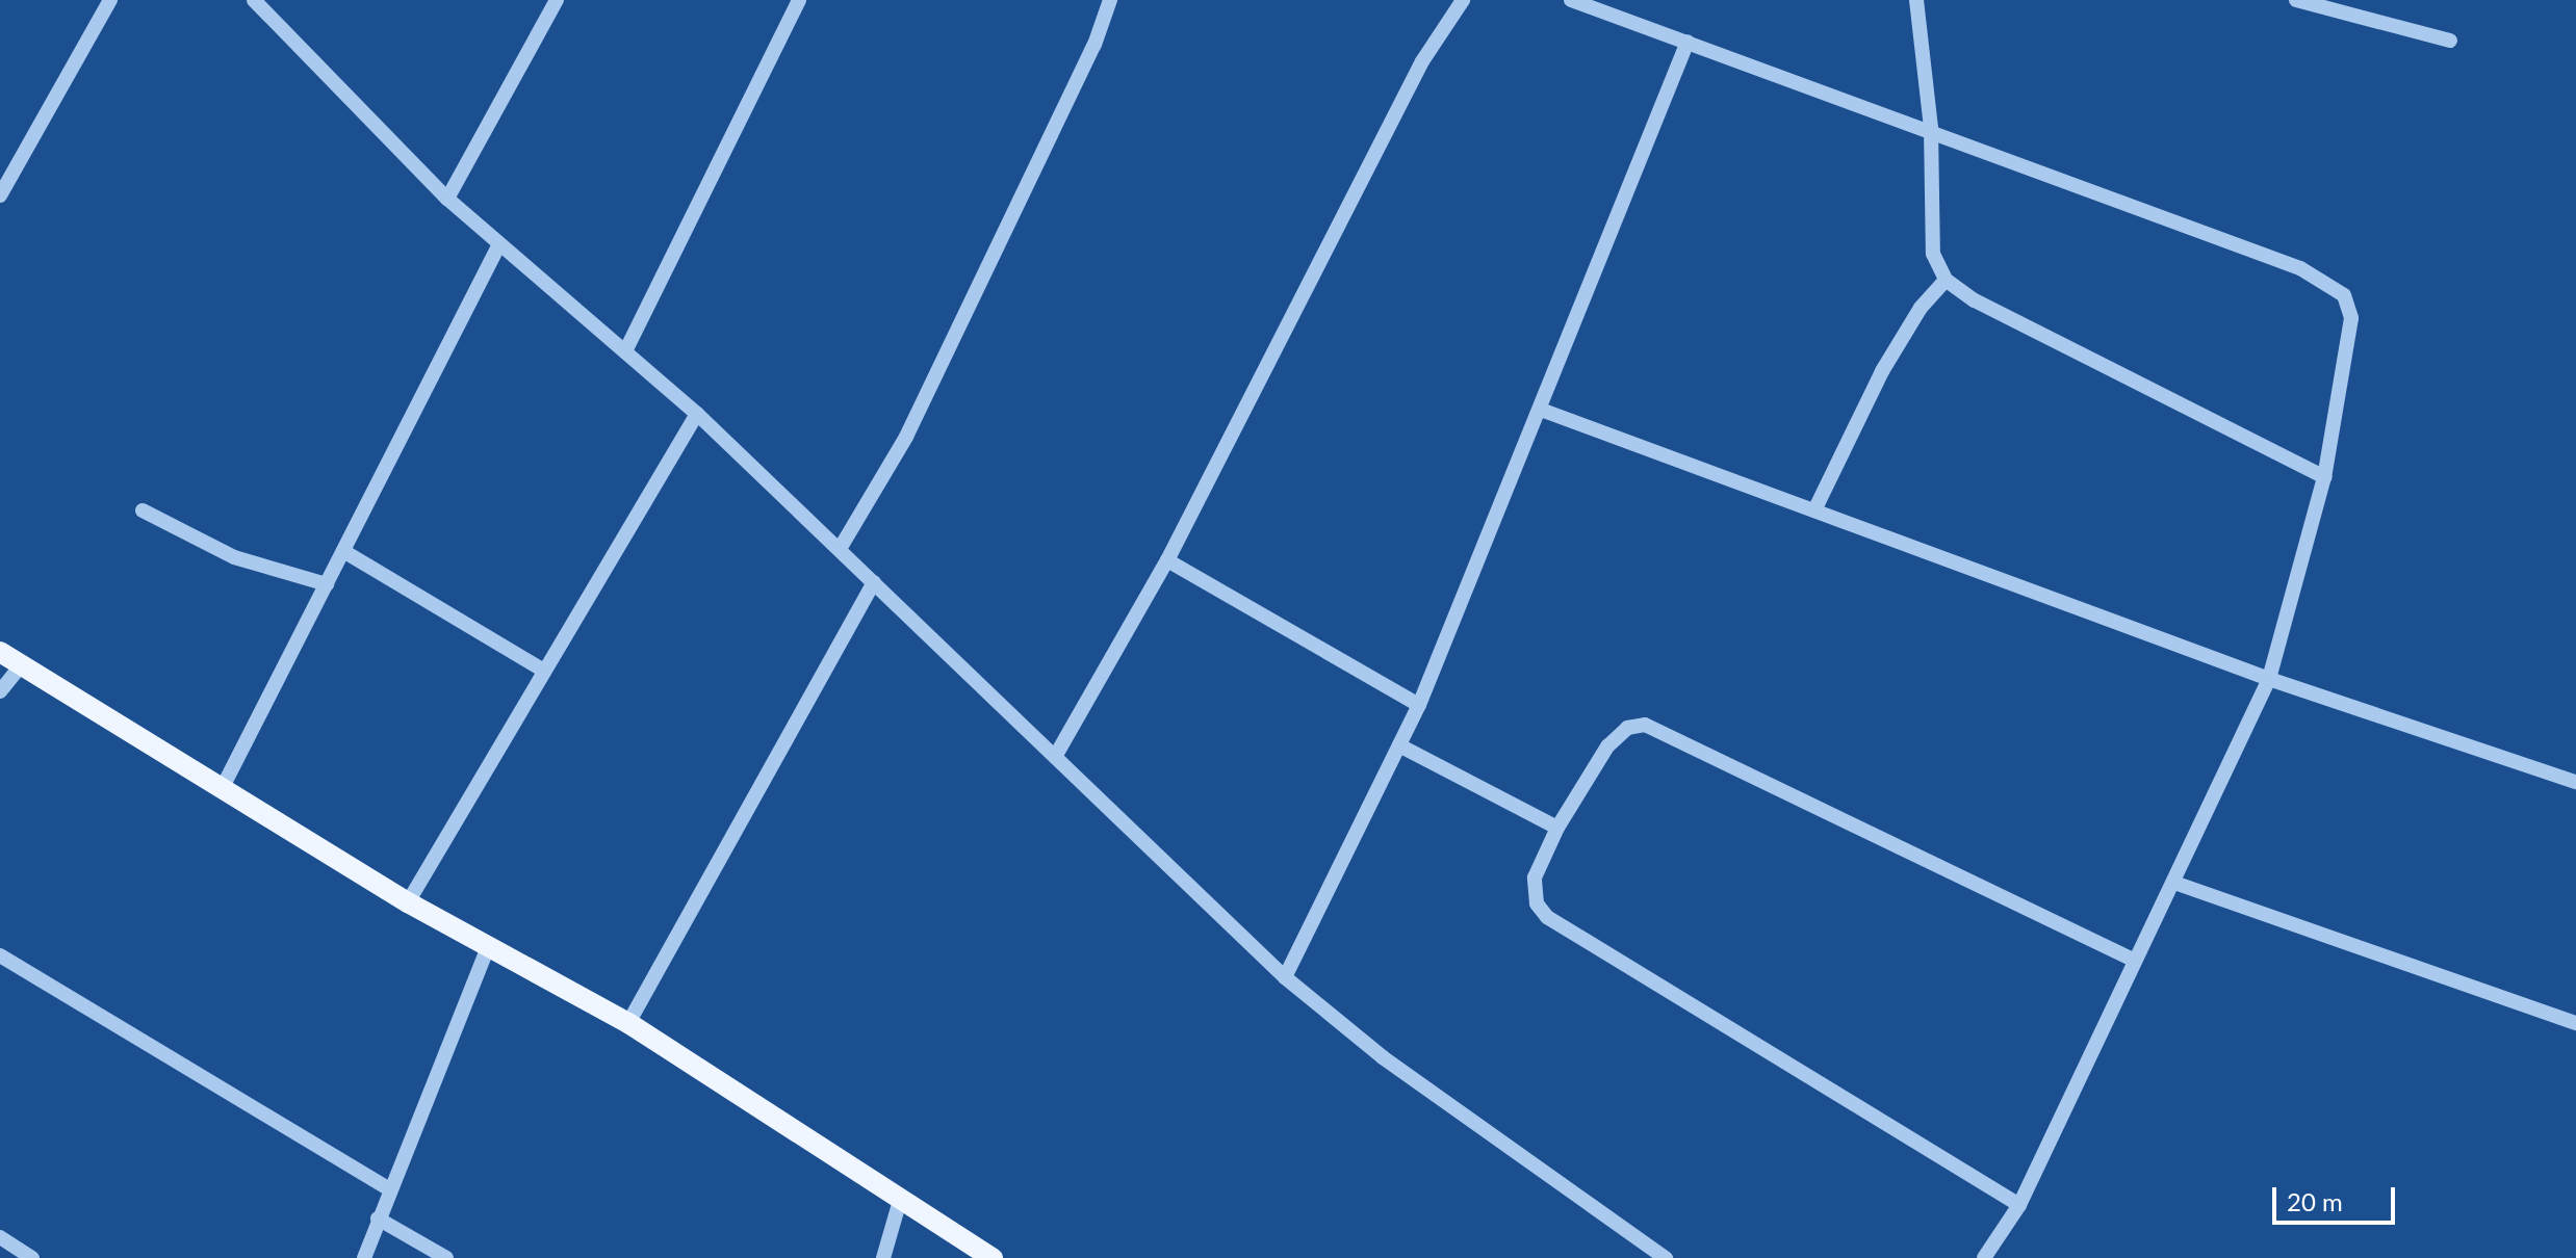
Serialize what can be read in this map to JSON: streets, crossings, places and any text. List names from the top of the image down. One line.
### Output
{"scale_bar":"20 m"}
